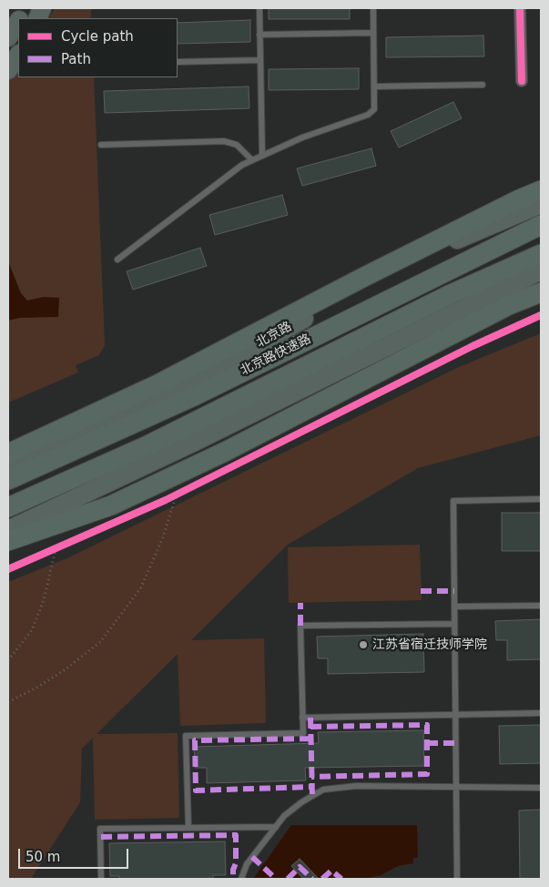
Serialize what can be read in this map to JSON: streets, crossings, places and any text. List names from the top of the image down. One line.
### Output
{"streets":{"highway":["北京路快速路"],"main road":["北京路"]},"places":["江苏省宿迁技师学院"],"legend":["Cycle path","Path"],"scale_bar":"50 m"}
